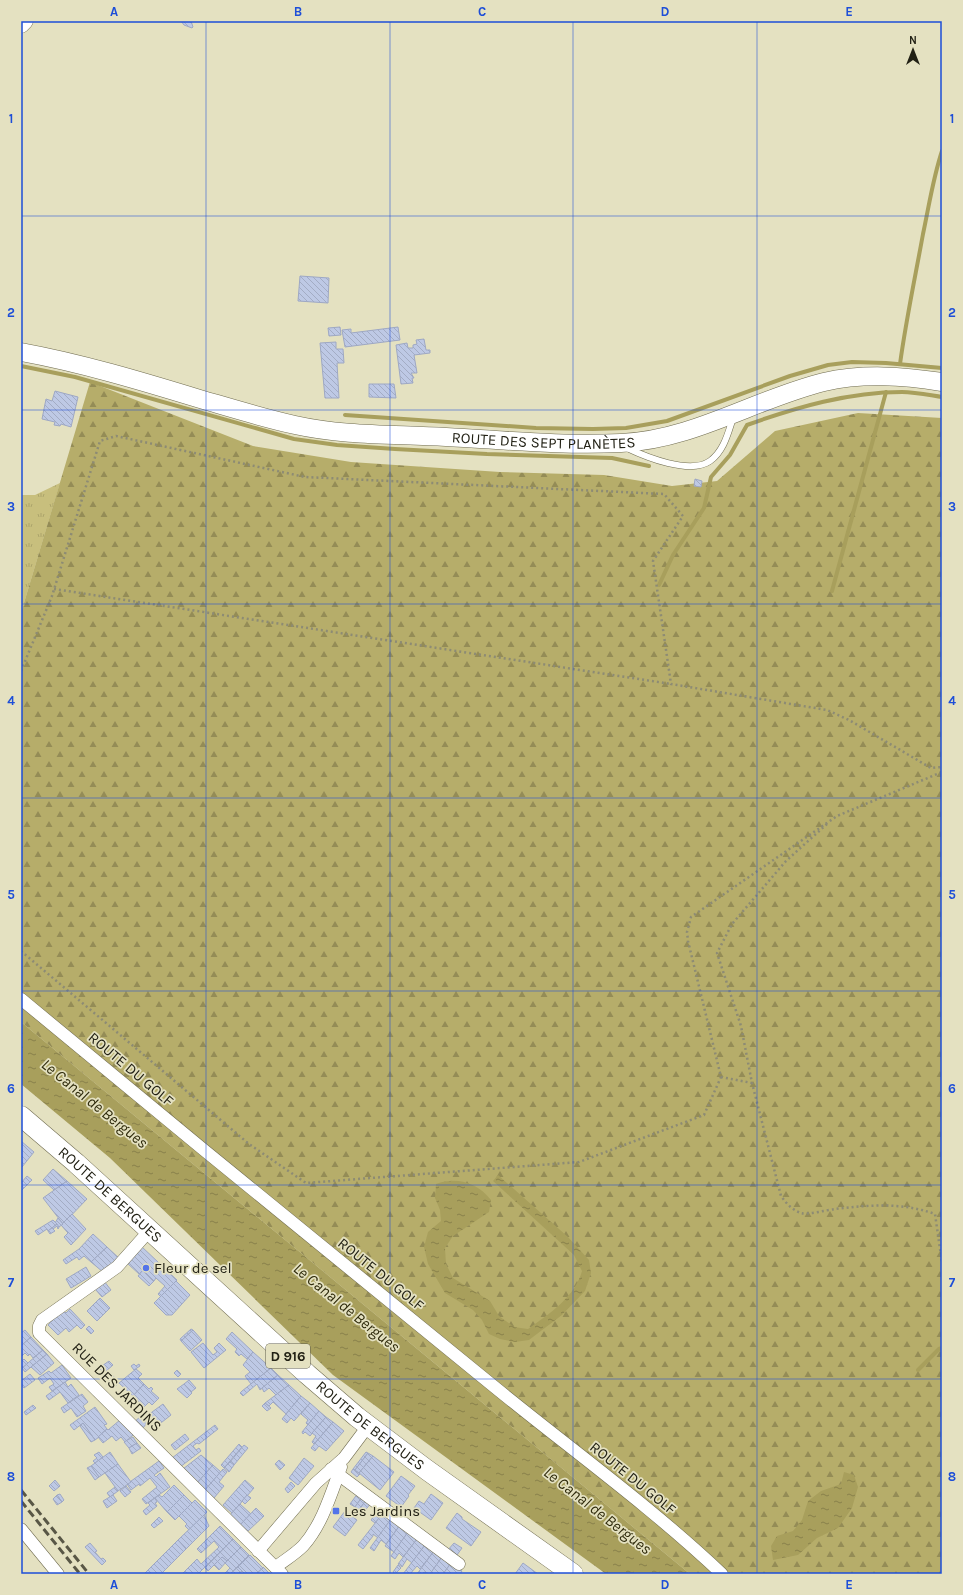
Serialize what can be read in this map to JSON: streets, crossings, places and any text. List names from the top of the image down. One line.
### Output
{"streets":{"main road":["ROUTE DES SEPT PLANÈTES","ROUTE DE BERGUES","D 916"],"street":["ROUTE DU GOLF","RUE DES JARDINS"]},"crossings":[["ROUTE DE BERGUES","RUE DES JARDINS"]],"water":["Le Canal de Bergues"],"places":{"other":["Fleur de sel"],"transit":["Les Jardins"]},"north":"top","grid":{"columns":["A","B","C","D","E"],"rows":["1","2","3","4","5","6","7","8"]}}
